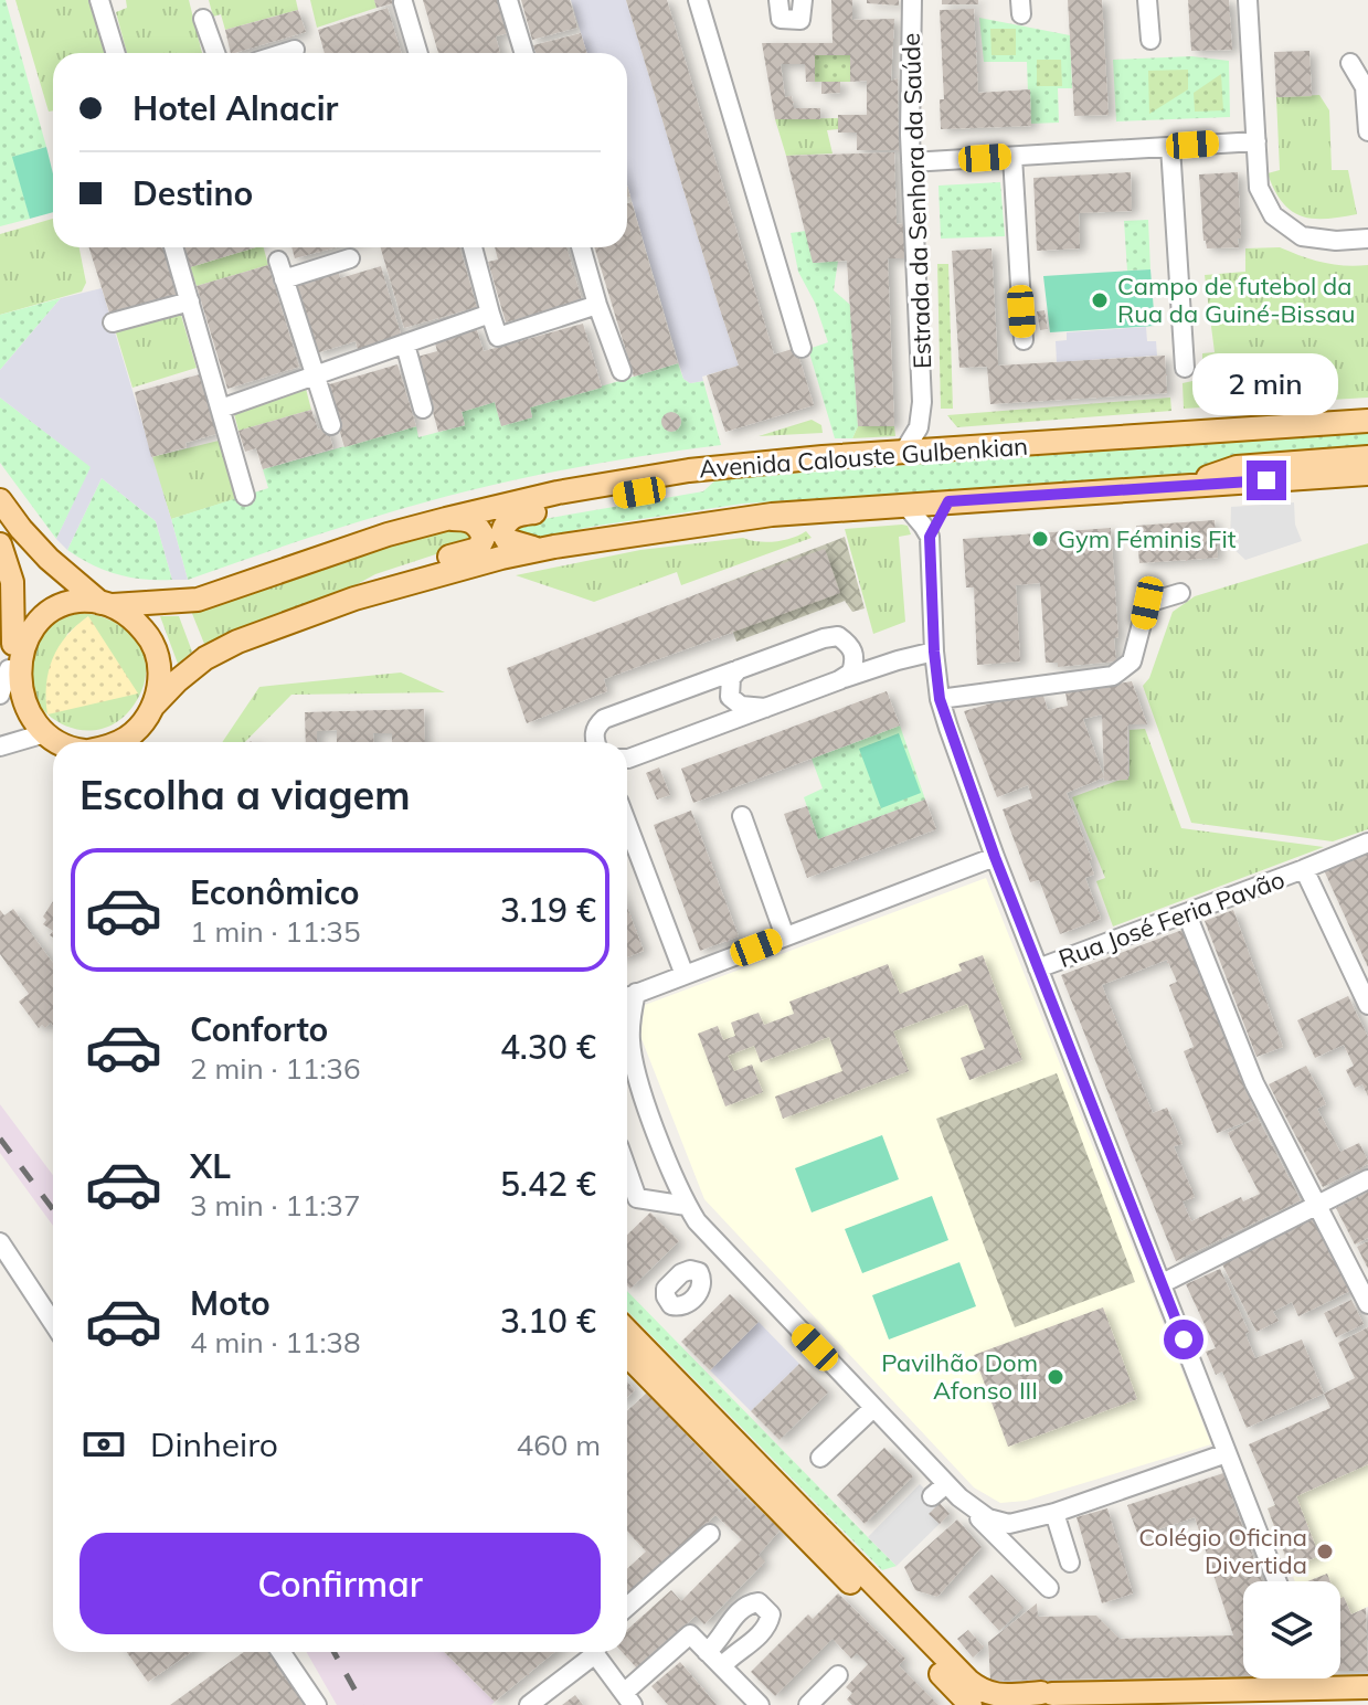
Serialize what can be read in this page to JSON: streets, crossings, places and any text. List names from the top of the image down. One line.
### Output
{"streets":{"main road":["Avenida Calouste Gulbenkian"],"street":["Estrada da Senhora da Saúde","Rua José Feria Pavão"]},"places":["Campo de futebol da Rua da Guiné-Bissau","Gym Féminis Fit","Pavilhão Dom Afonso III","Colégio Oficina Divertida"],"page":{"banner":["Hotel Alnacir","Destino"],"bubble":"2 min","heading":"Escolha a viagem","list":[{"name":"Econômico","note":"1 min · 11:35","value":"3.19 €"},{"name":"Conforto","note":"2 min · 11:36","value":"4.30 €"},{"name":"XL","note":"3 min · 11:37","value":"5.42 €"},{"name":"Moto","note":"4 min · 11:38","value":"3.10 €"}],"pay":["Dinheiro","460 m"],"buttons":"Confirmar"}}
